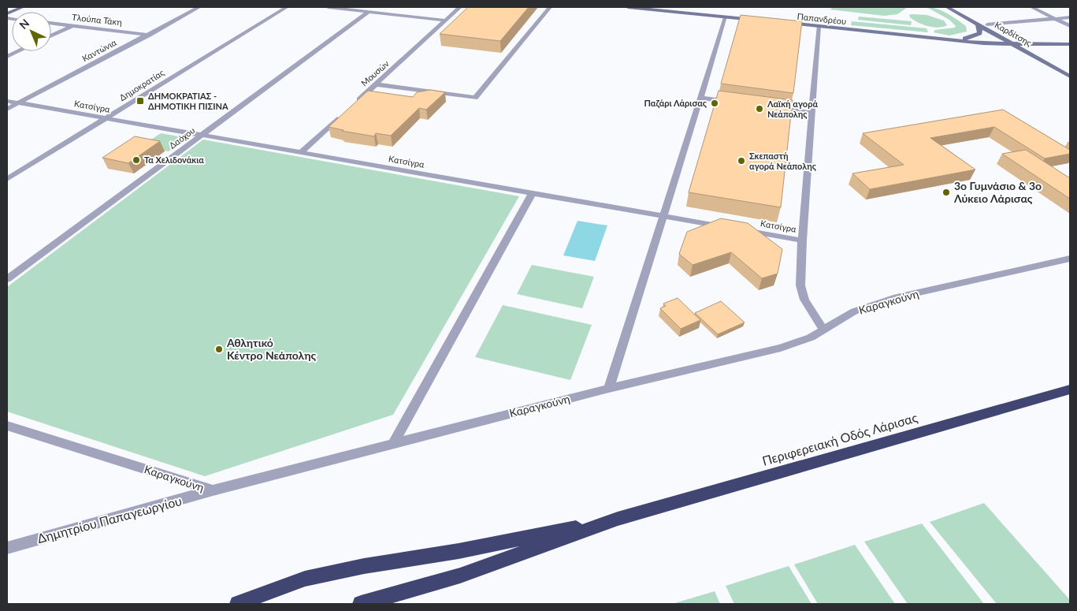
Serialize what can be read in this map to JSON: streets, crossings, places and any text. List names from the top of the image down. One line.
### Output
{"streets":{"highway":["Περιφερειακή Οδός Λάρισας"],"street":["Παπανδρέου","Τλούπα Τάκη","Καρδίτσης","Καντώνια","Μουσών","Δημοκρατίας","Κατσίγρα","Δαόχου","Καραγκούνη","Δημητρίου Παπαγεωργίου"]},"crossings":[["Τλούπα Τάκη","Καντώνια"],["Καντώνια","Κατσίγρα"],["Δημοκρατίας","Κατσίγρα"],["Κατσίγρα","Δαόχου"],["Καραγκούνη","Δημητρίου Παπαγεωργίου"]],"places":{"transit":["ΔΗΜΟΚΡΑΤΙΑΣ - ΔΗΜΟΤΙΚΗ ΠΙΣΙΝΑ"],"other":["Παζάρι Λάρισας","Λαϊκή αγορά Νεάπολης","Τα Χελιδονάκια","Σκεπαστή αγορά Νεάπολης","3ο Γυμνάσιο & 3ο Λύκειο Λάρισας","Αθλητικό Κέντρο Νεάπολης"]},"north":"top left"}
